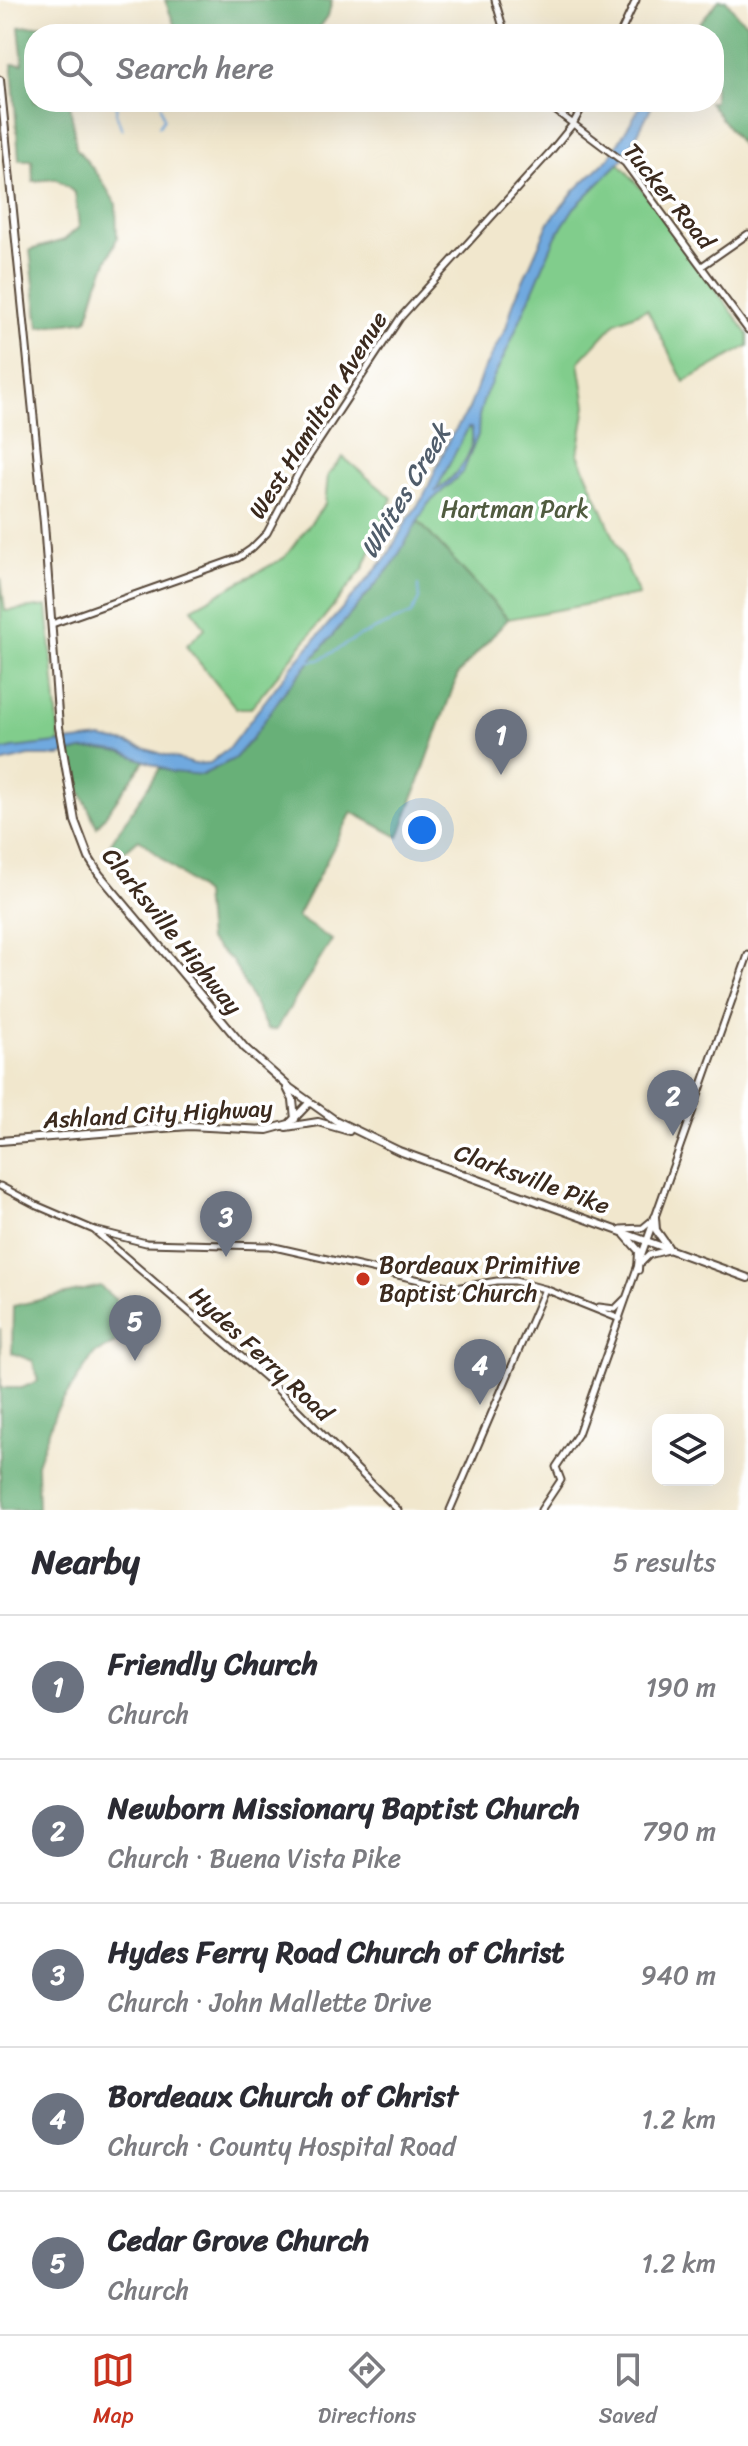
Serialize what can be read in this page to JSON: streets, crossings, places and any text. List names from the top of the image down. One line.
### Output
{"streets":{"main road":["Clarksville Highway","Ashland City Highway","Clarksville Pike"],"street":["Tucker Road","West Hamilton Avenue","Hydes Ferry Road"]},"crossings":[["Tucker Road","West Hamilton Avenue"],["West Hamilton Avenue","Clarksville Highway"],["Clarksville Highway","Ashland City Highway"],["Clarksville Highway","Clarksville Pike"],["Ashland City Highway","Clarksville Pike"]],"water":["Whites Creek"],"parks":["Hartman Park"],"places":["Bordeaux Primitive Baptist Church"],"page":{"search":"Search here","pins":["1","2","3","5","4"],"heading":["Nearby","5 results"],"list":[{"mark":"1","name":"Friendly Church","note":"Church","value":"190 m"},{"mark":"2","name":"Newborn Missionary Baptist Church","note":"Church · Buena Vista Pike","value":"790 m"},{"mark":"3","name":"Hydes Ferry Road Church of Christ","note":"Church · John Mallette Drive","value":"940 m"},{"mark":"4","name":"Bordeaux Church of Christ","note":"Church · County Hospital Road","value":"1.2 km"},{"mark":"5","name":"Cedar Grove Church","note":"Church","value":"1.2 km"}],"nav":["Map","Directions","Saved"]}}
